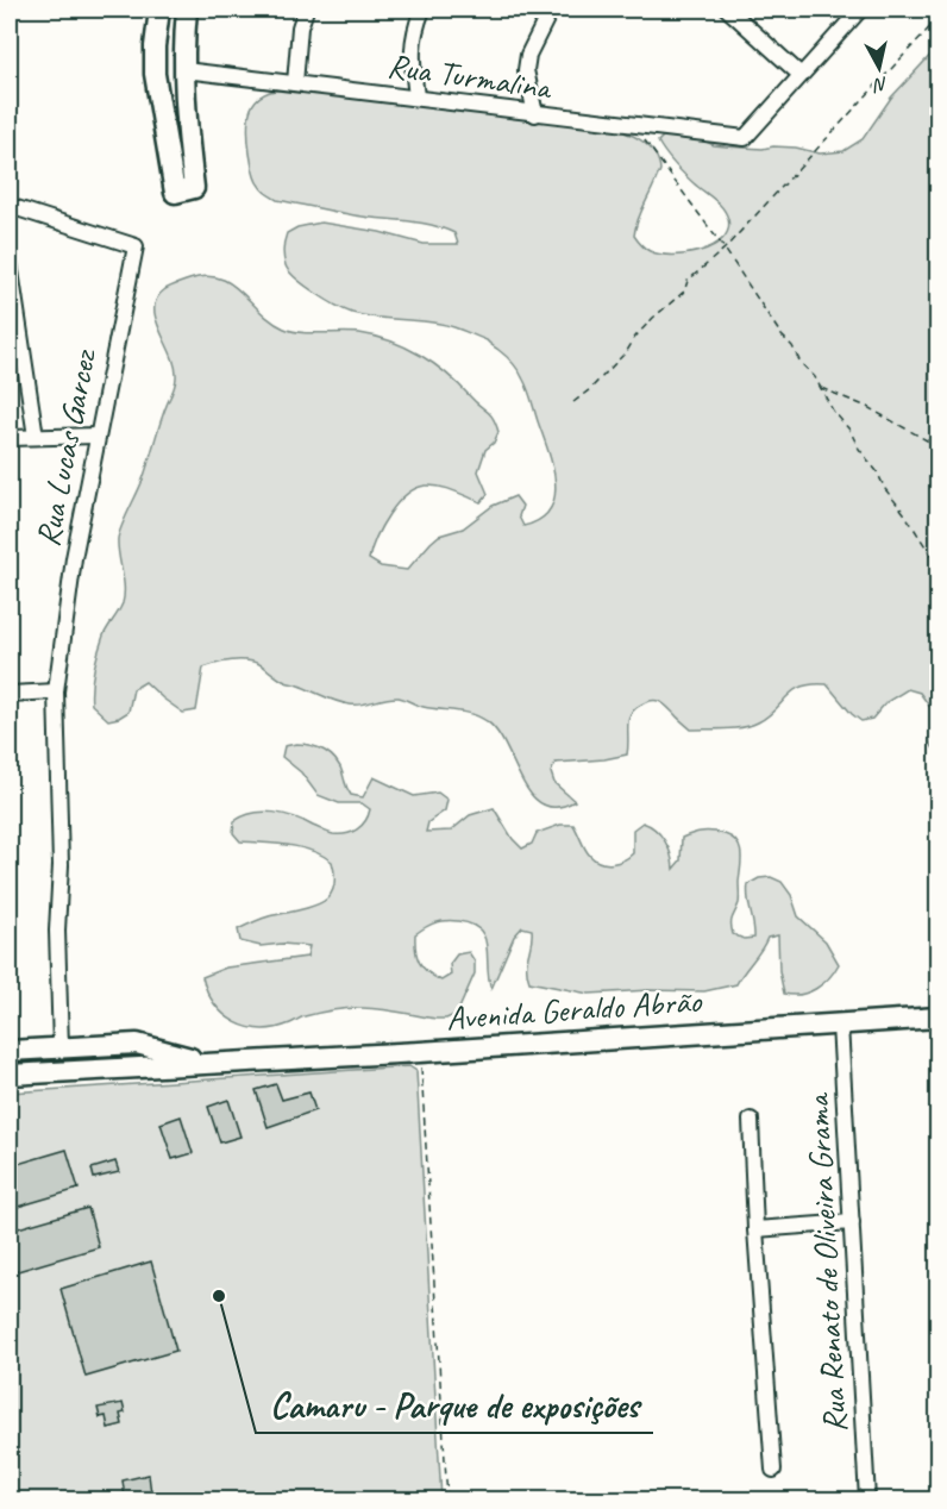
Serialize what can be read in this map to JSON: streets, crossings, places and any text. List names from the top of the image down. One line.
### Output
{"streets":{"main road":["Avenida Geraldo Abrão"],"street":["Rua Turmalina","Rua Lucas Garcez","Rua Renato de Oliveira Grama"]},"crossings":[["Rua Lucas Garcez","Avenida Geraldo Abrão"],["Avenida Geraldo Abrão","Rua Renato de Oliveira Grama"]],"places":["Camaru - Parque de exposições"],"north":"bottom"}
